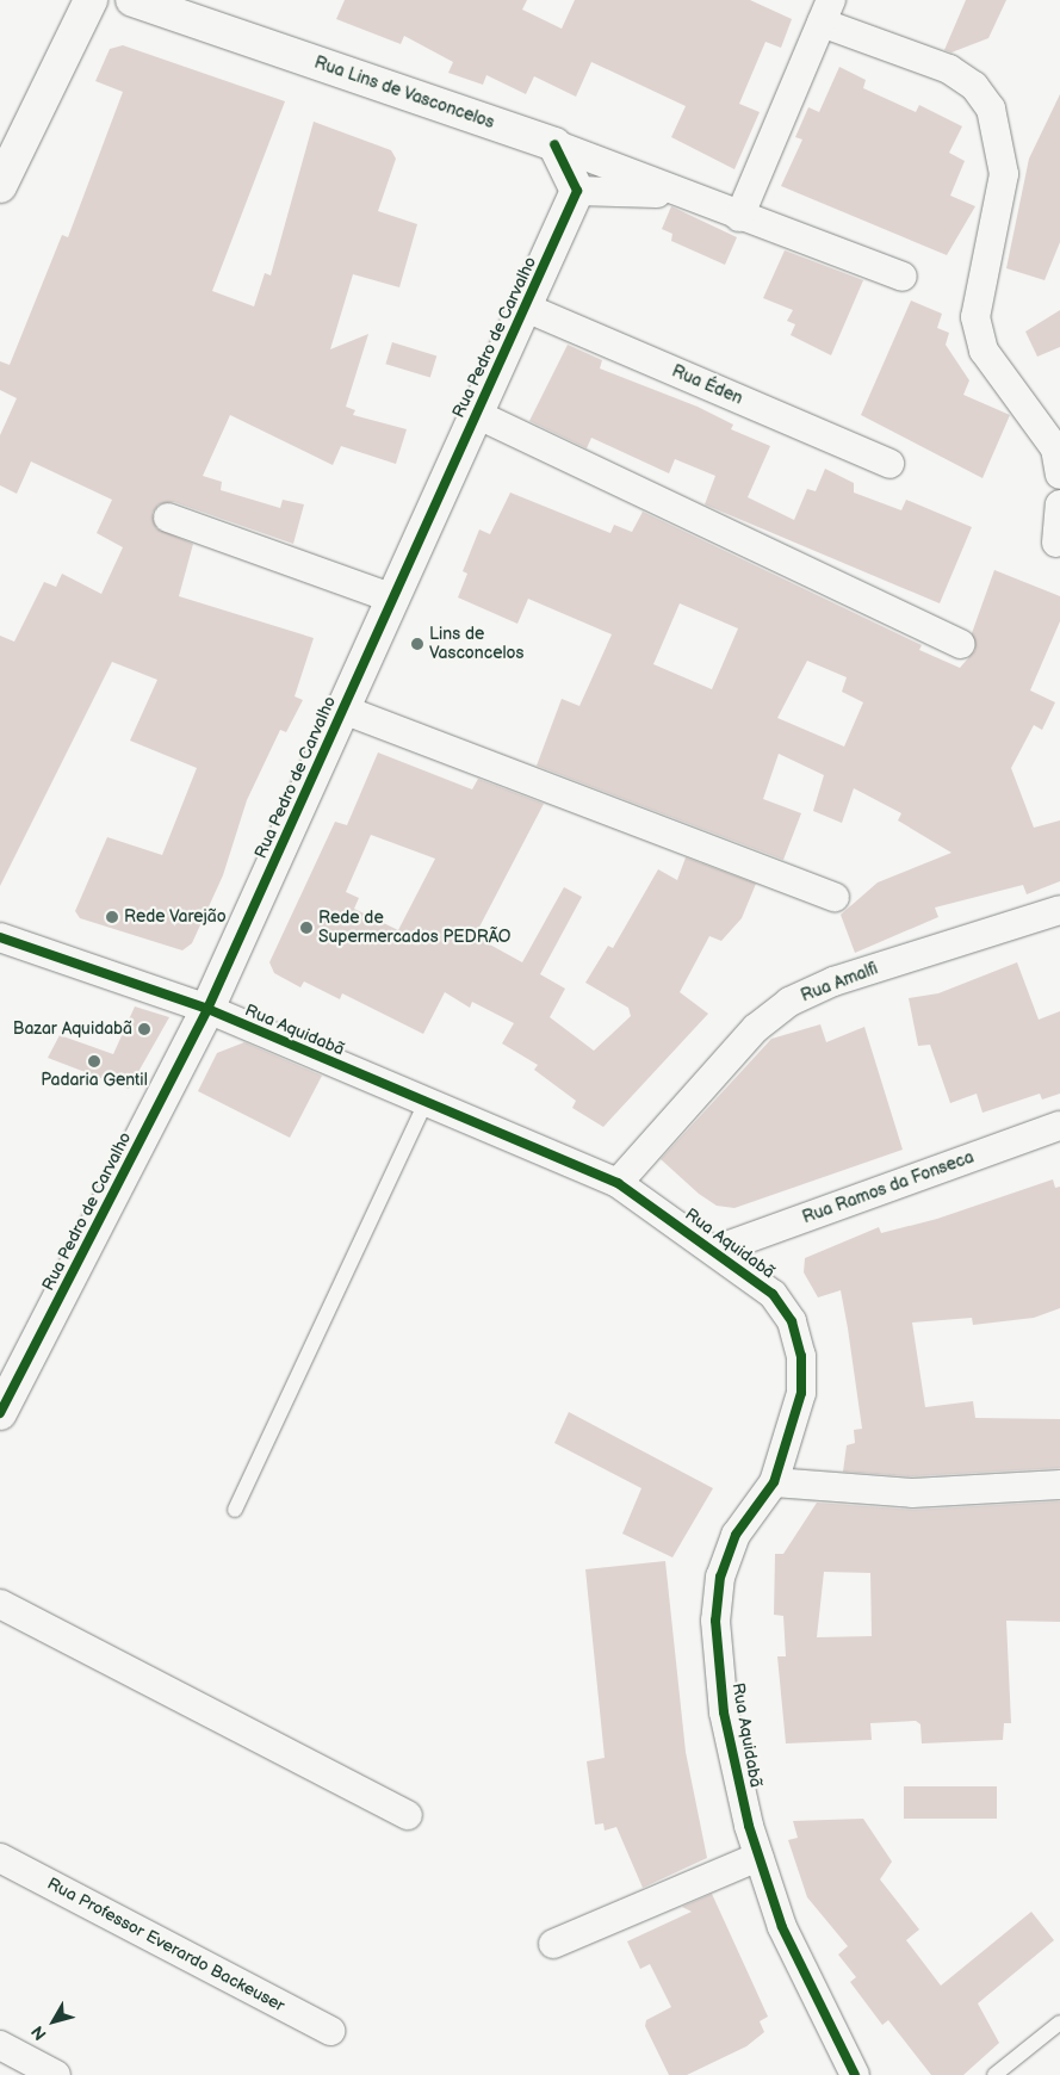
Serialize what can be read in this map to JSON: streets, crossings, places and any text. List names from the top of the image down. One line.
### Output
{"streets":{"street":["Rua Lins de Vasconcelos","Rua Pedro de Carvalho","Rua Éden","Rua Amalfi","Rua Aquidabã","Rua Ramos da Fonseca","Rua Professor Everardo Backeuser"]},"crossings":[["Rua Lins de Vasconcelos","Rua Pedro de Carvalho"],["Rua Pedro de Carvalho","Rua Éden"],["Rua Pedro de Carvalho","Rua Aquidabã"],["Rua Amalfi","Rua Aquidabã"],["Rua Aquidabã","Rua Ramos da Fonseca"]],"places":["Lins de Vasconcelos","Rede Varejão","Rede de Supermercados PEDRÃO","Bazar Aquidabã","Padaria Gentil"],"north":"bottom left"}
